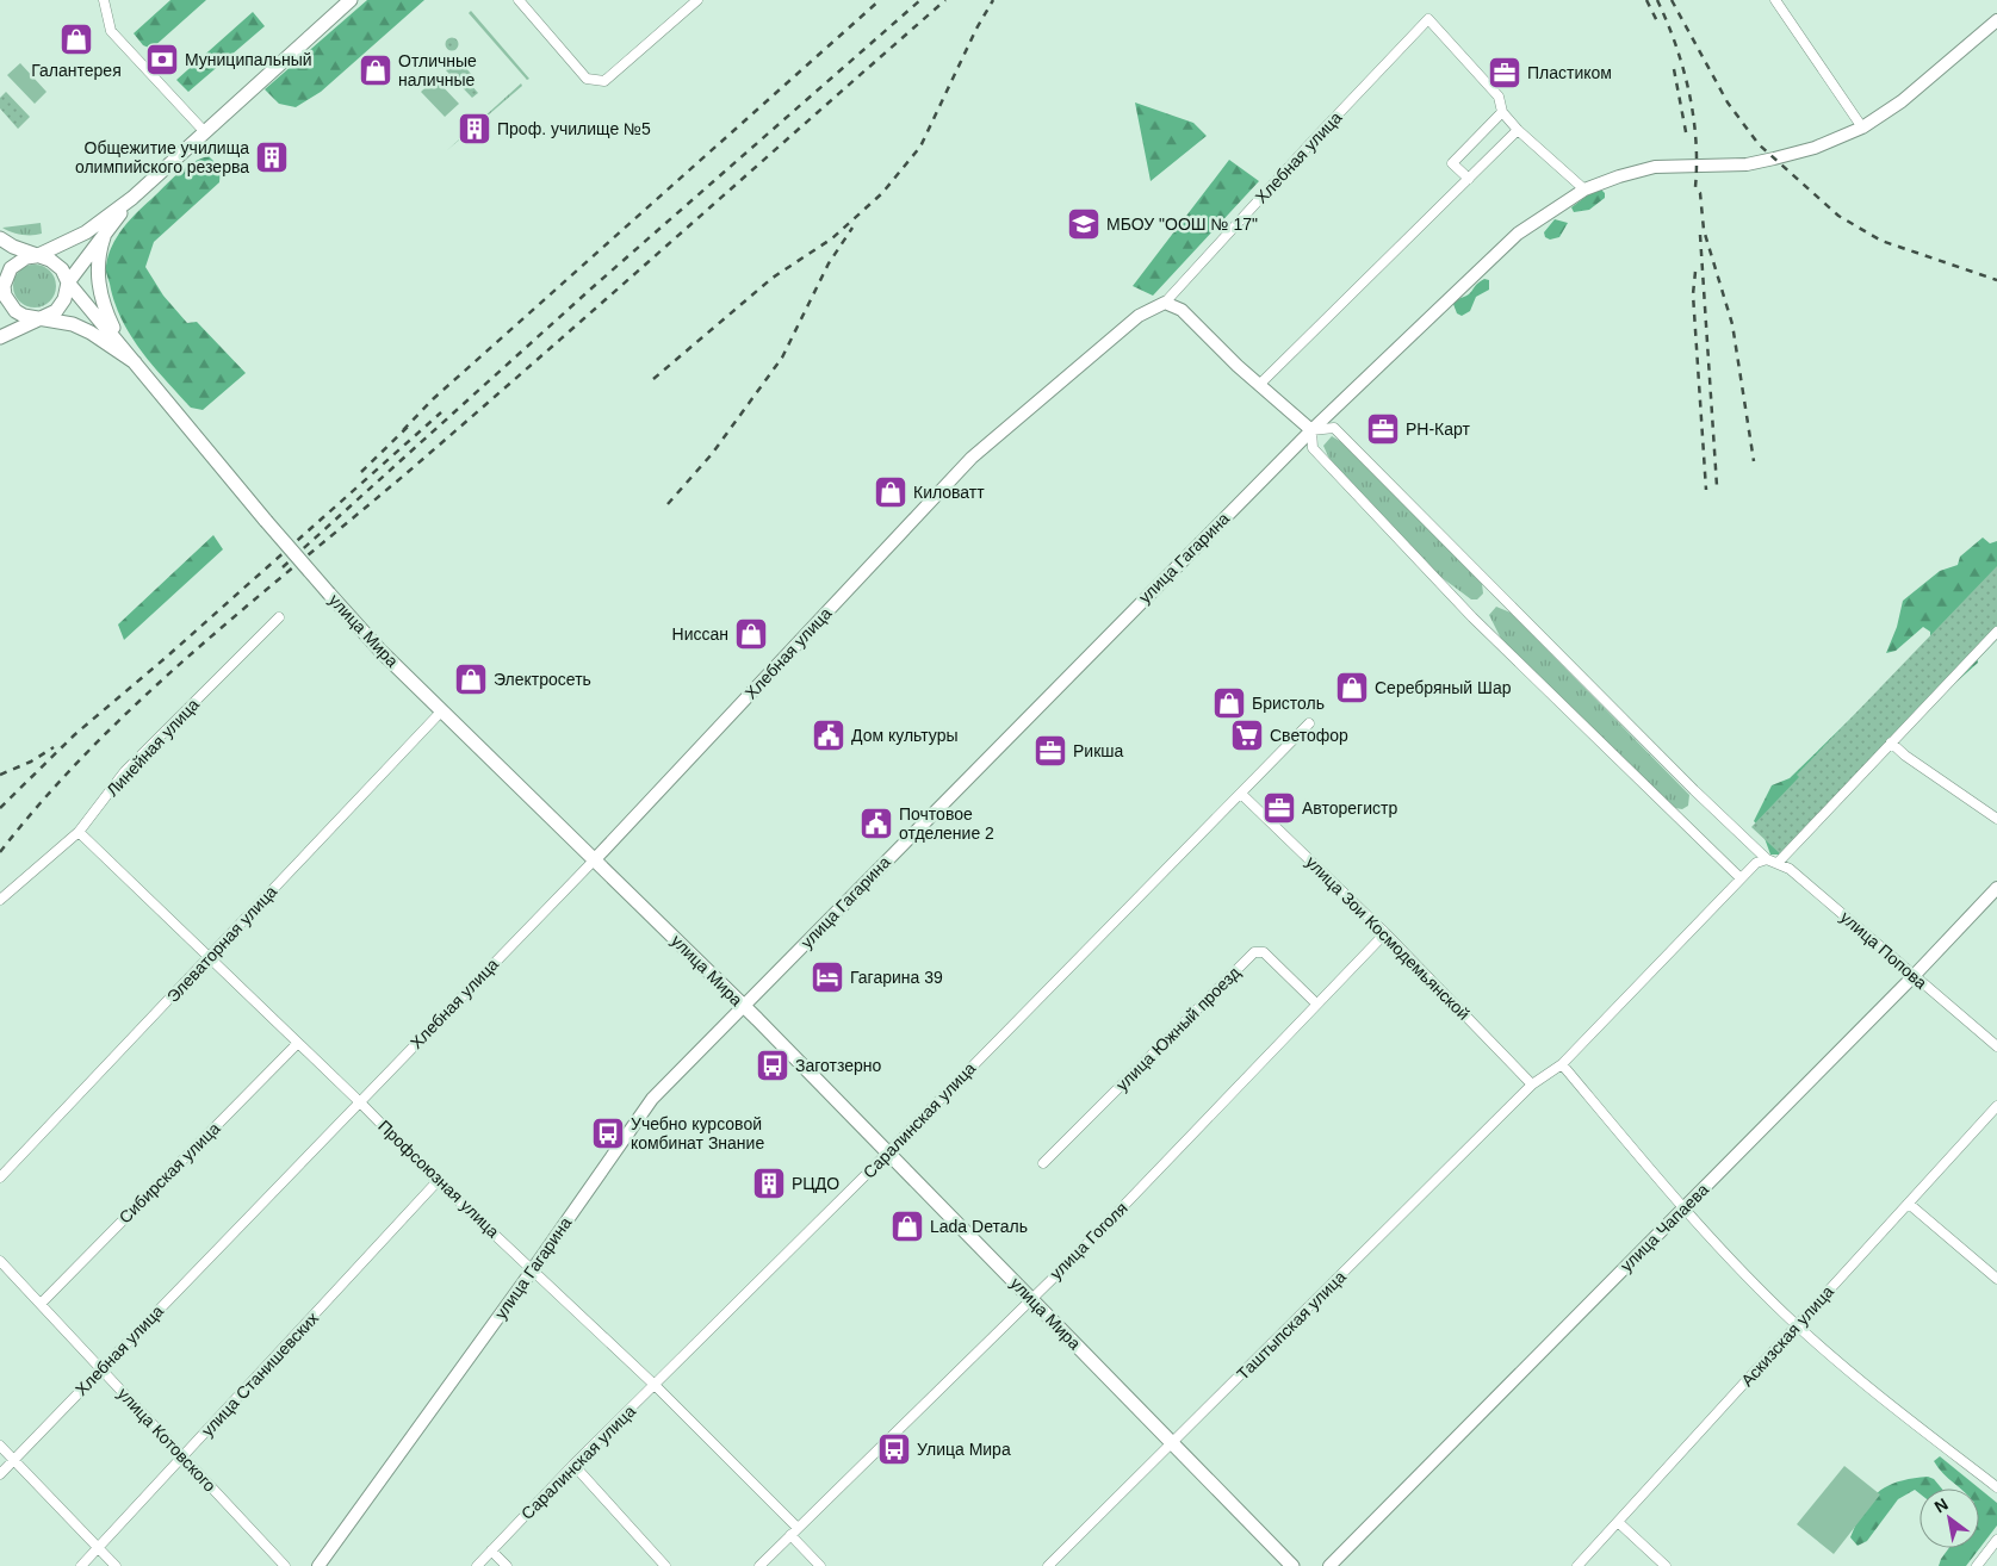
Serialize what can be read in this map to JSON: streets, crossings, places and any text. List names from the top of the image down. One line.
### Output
{"streets":{"main road":["улица Мира"],"street":["Хлебная улица","улица Гагарина","Линейная улица","улица Зои Космодемьянской","Элеваторная улица","улица Попова","улица Южный проезд","Саралинская улица","Сибирская улица","Профсоюзная улица","улица Чапаева","улица Гоголя","Таштыпская улица","Аскизская улица","улица Станишевских","улица Котовского"]},"crossings":[["Хлебная улица","улица Гагарина"],["Хлебная улица","улица Мира"],["Хлебная улица","Профсоюзная улица"],["Хлебная улица","улица Котовского"],["улица Гагарина","улица Мира"],["улица Гагарина","Профсоюзная улица"],["улица Мира","Элеваторная улица"],["улица Мира","Саралинская улица"],["улица Мира","улица Гоголя"],["улица Мира","Таштыпская улица"],["Линейная улица","Профсоюзная улица"],["улица Зои Космодемьянской","Саралинская улица"],["улица Зои Космодемьянской","улица Гоголя"],["улица Зои Космодемьянской","Таштыпская улица"],["Элеваторная улица","Профсоюзная улица"],["улица Попова","улица Чапаева"],["улица Попова","Таштыпская улица"],["улица Южный проезд","улица Гоголя"],["Саралинская улица","Профсоюзная улица"],["Сибирская улица","Профсоюзная улица"],["Сибирская улица","улица Котовского"],["Профсоюзная улица","улица Гоголя"],["Профсоюзная улица","улица Станишевских"],["улица Станишевских","улица Котовского"]],"places":{"shop":["Галантерея","Отличные наличные","Киловатт","Ниссан","Электросеть","Серебряный Шар","Бристоль","Lada Dеталь"],"bank":["Муниципальный"],"office":["Пластиком","РН-Карт","Рикша","Авторегистр"],"building":["Проф. училище №5","Общежитие училища олимпийского резерва","РЦДО"],"school or university":["МБОУ \"ООШ № 17\""],"public building":["Дом культуры","Почтовое отделение 2"],"supermarket":["Светофор"],"hotel":["Гагарина 39"],"bus stop":["Заготзерно","Учебно курсовой комбинат Знание","Улица Мира"]},"north":"top left"}
